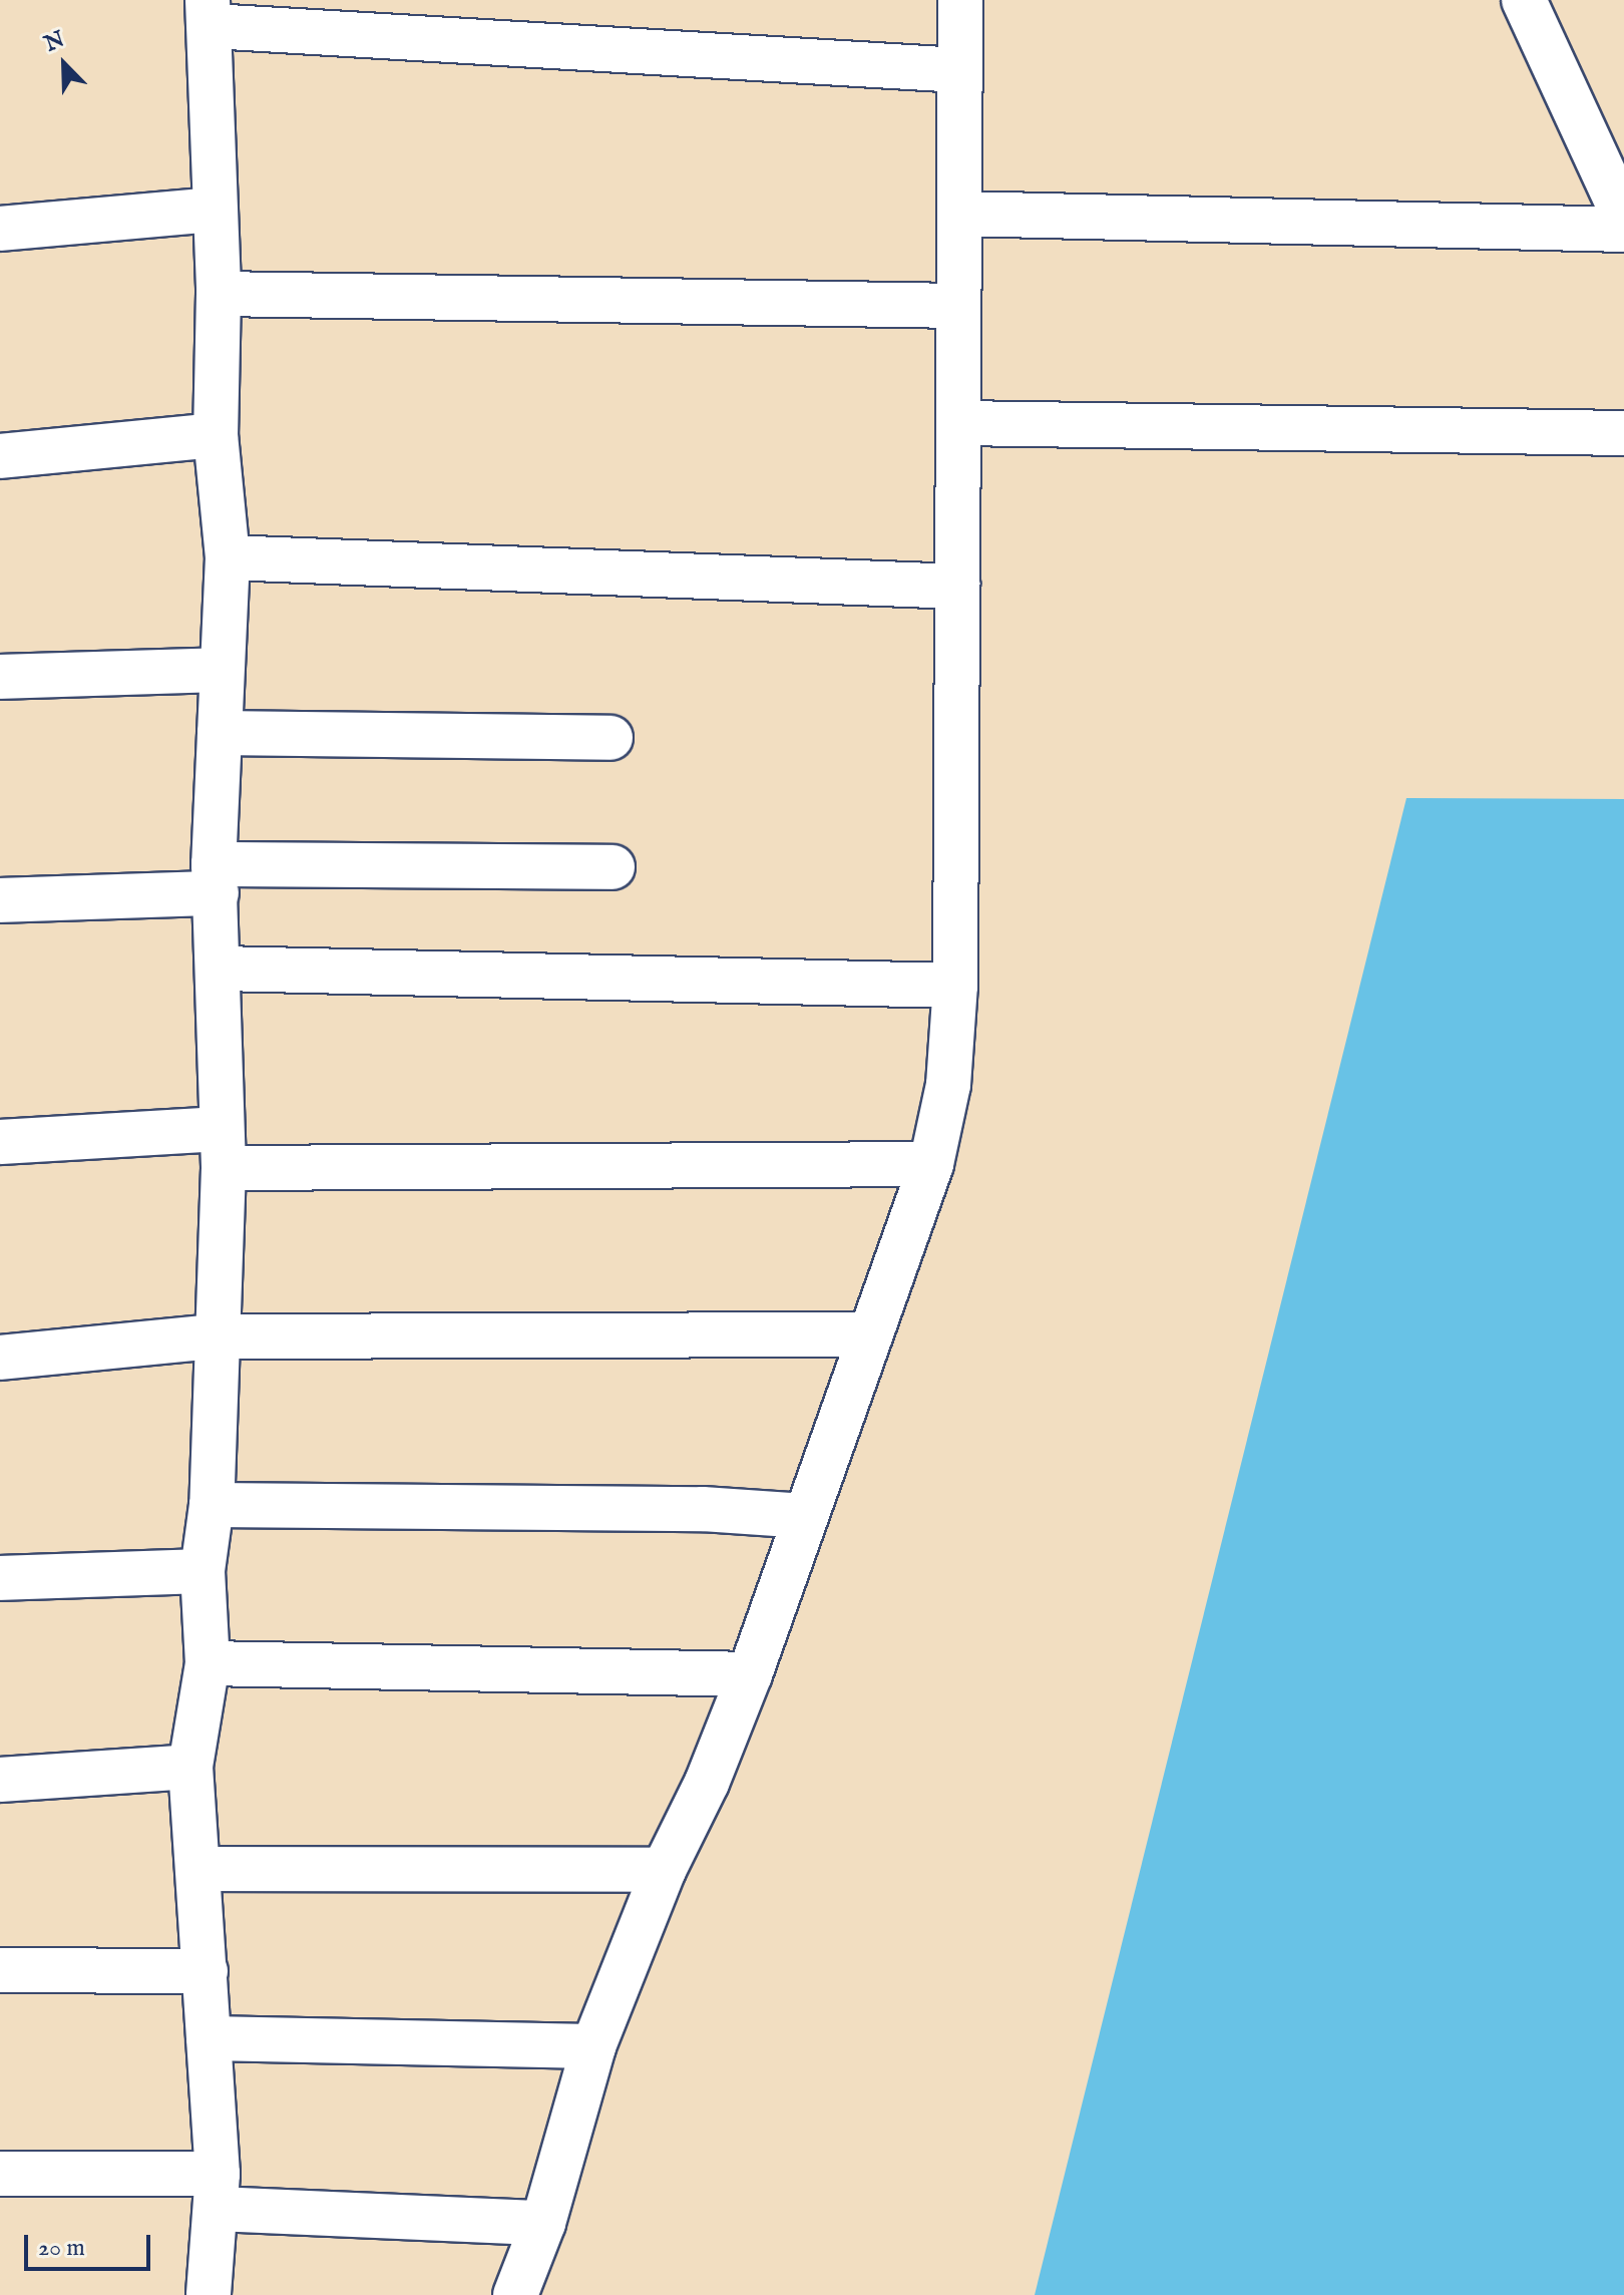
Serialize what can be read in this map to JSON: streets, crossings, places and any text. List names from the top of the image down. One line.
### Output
{"scale_bar":"20 m","north":"top left"}
